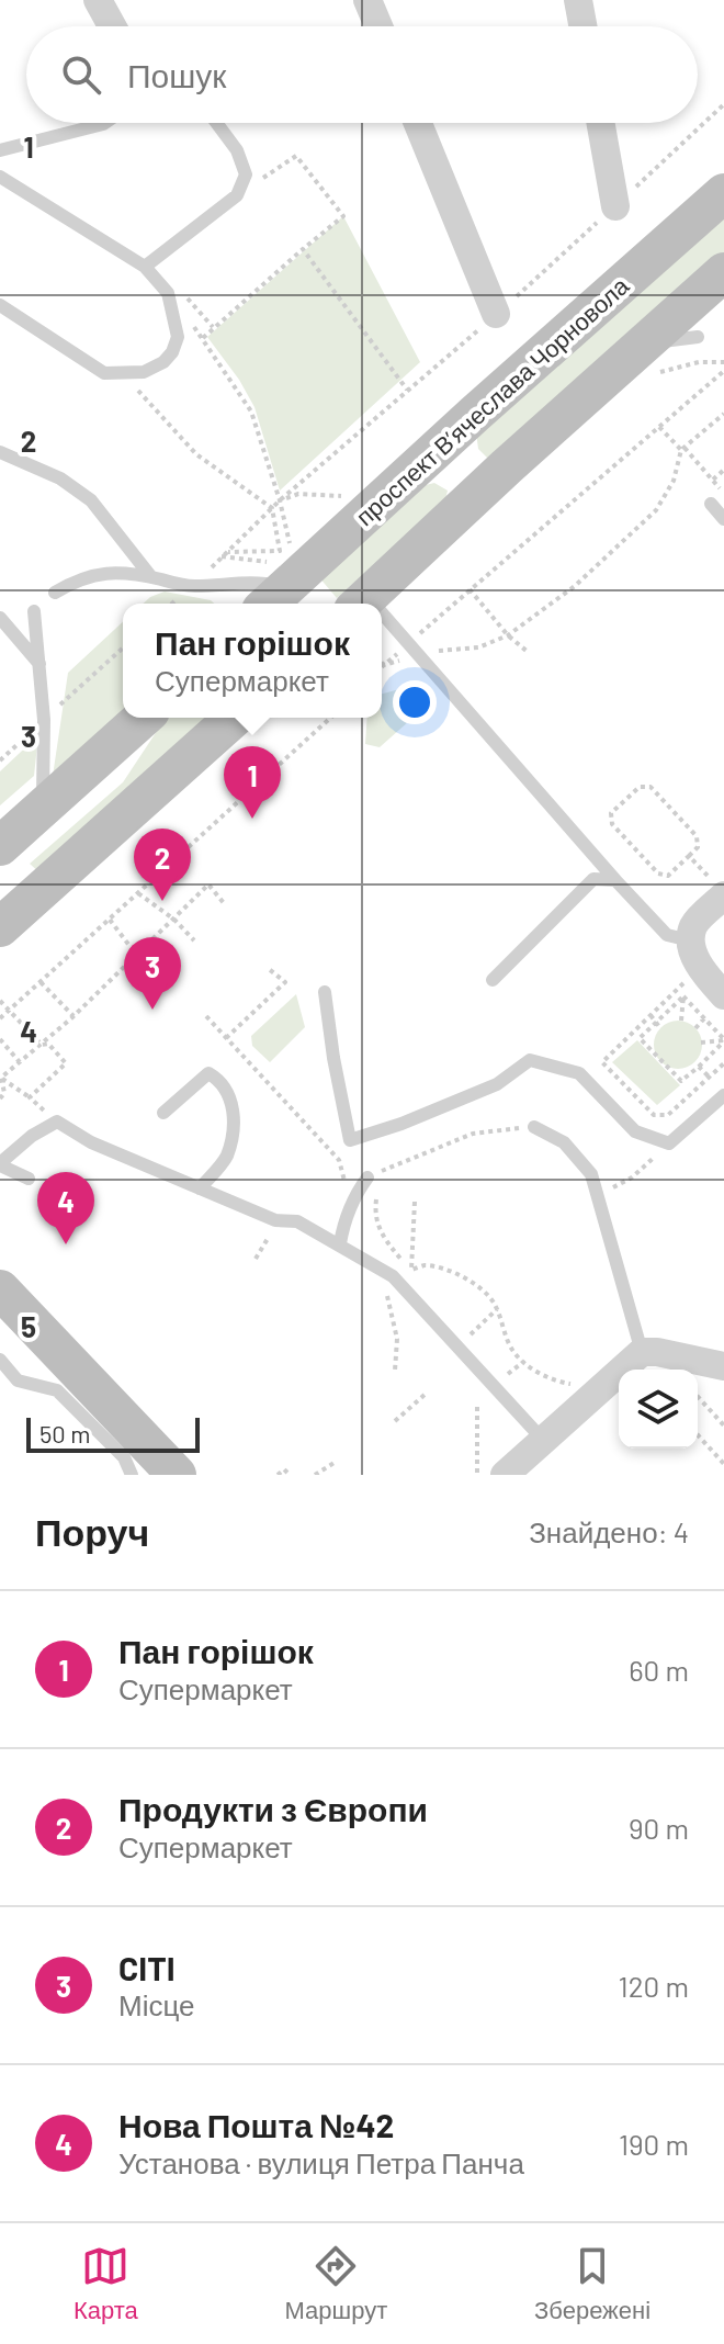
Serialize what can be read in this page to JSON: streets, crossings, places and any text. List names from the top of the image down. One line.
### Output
{"streets":{"main road":["проспект Вʼячеслава Чорновола"]},"scale_bar":"50 m","page":{"search":"Пошук","popup":["Пан горішок","Супермаркет"],"pins":["1","2","3","4"],"scale":"50 m","heading":["Поруч","Знайдено: 4"],"list":[{"mark":"1","name":"Пан горішок","note":"Супермаркет","value":"60 m"},{"mark":"2","name":"Продукти з Європи","note":"Супермаркет","value":"90 m"},{"mark":"3","name":"CITI","note":"Місце","value":"120 m"},{"mark":"4","name":"Нова Пошта №42","note":"Установа · вулиця Петра Панча","value":"190 m"}],"nav":["Карта","Маршрут","Збережені"]},"grid":{"rows":["1","2","3","4","5"]}}
